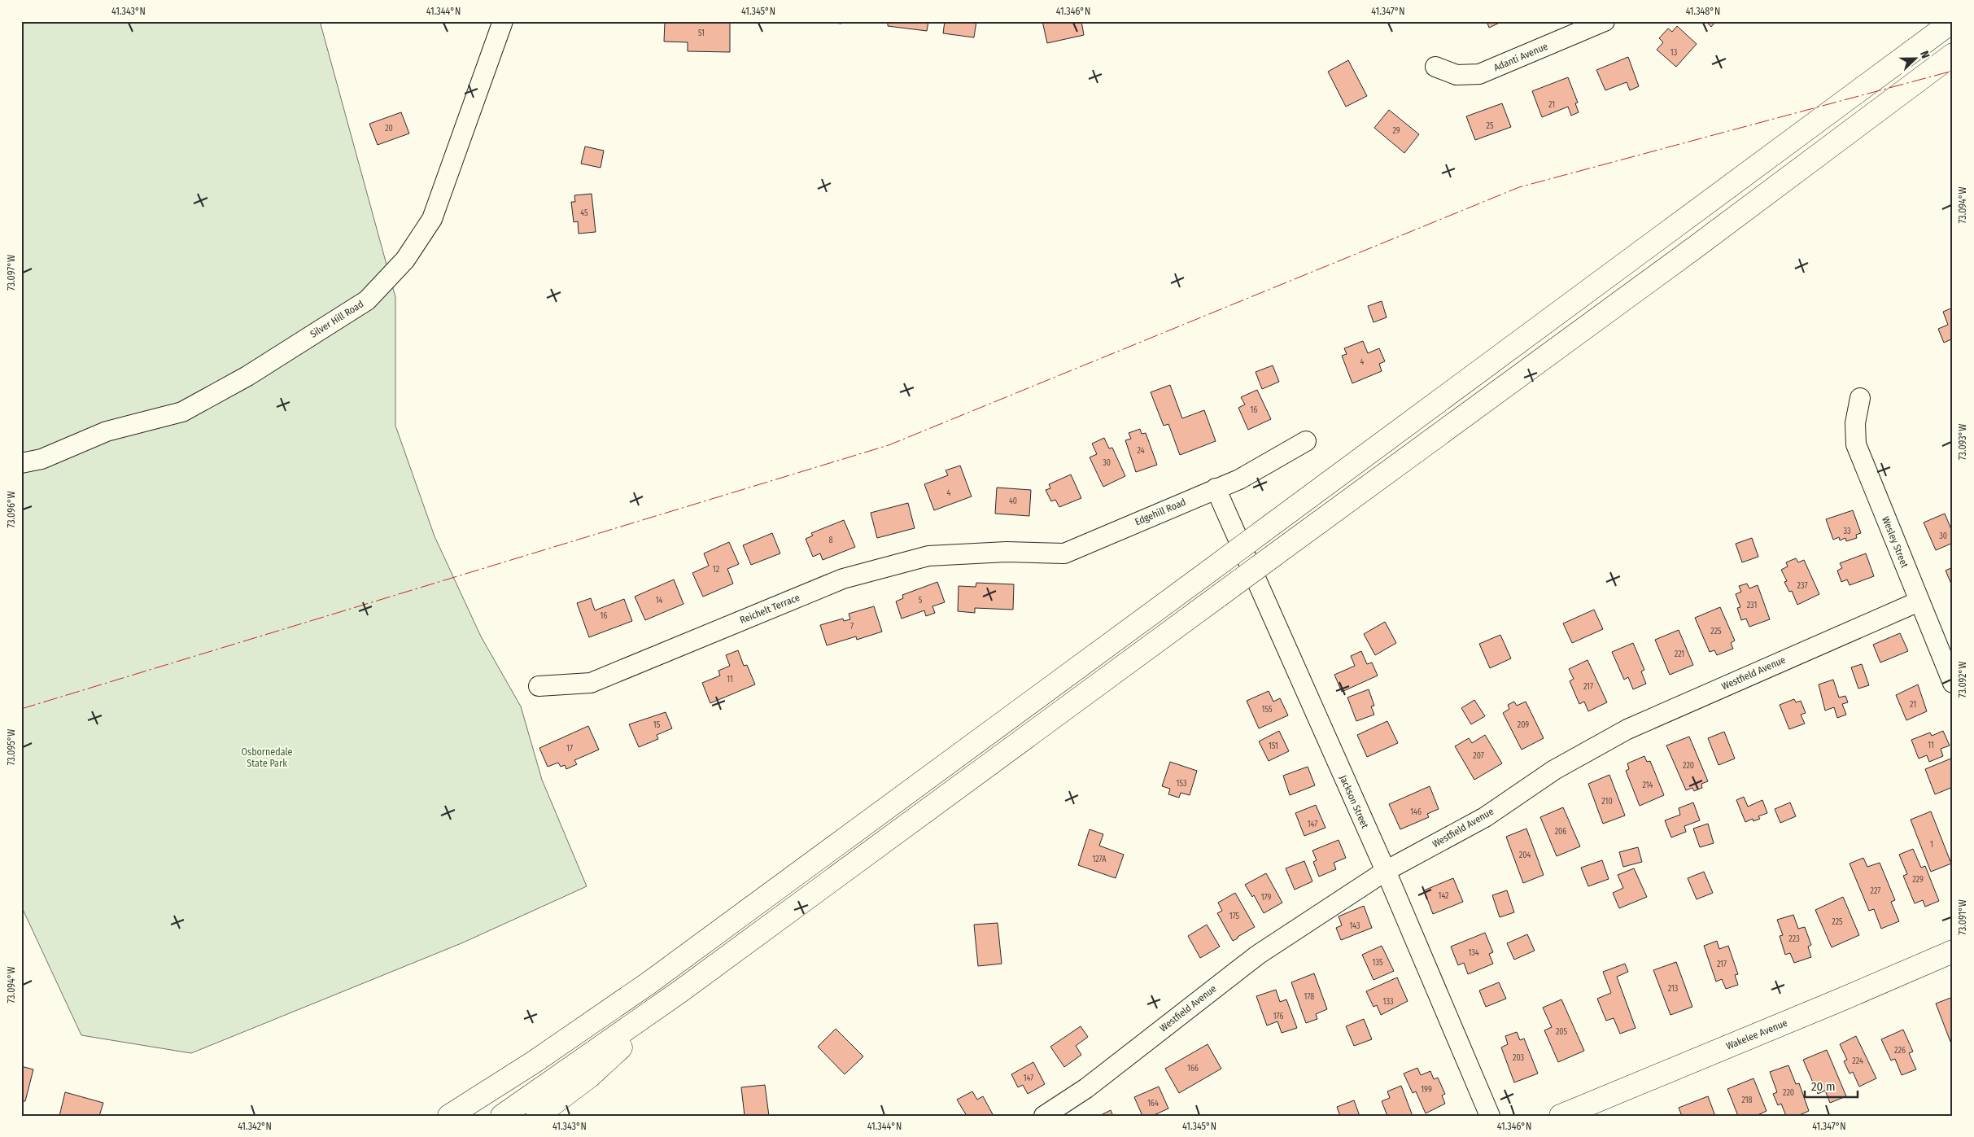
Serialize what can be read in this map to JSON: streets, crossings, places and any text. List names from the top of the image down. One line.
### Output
{"streets":{"main road":["Wakelee Avenue"],"street":["Adanti Avenue","Silver Hill Road","Edgehill Road","Wesley Street","Reichelt Terrace","Westfield Avenue","Jackson Street"]},"crossings":[["Edgehill Road","Reichelt Terrace"],["Edgehill Road","Jackson Street"],["Wesley Street","Westfield Avenue"],["Westfield Avenue","Jackson Street"]],"parks":["Osbornedale State Park"],"house_numbers":["51","13","21","25","20","29","45","4","16","24","30","4","40","33","30","8","12","237","14","5","231","16","7","225","221","11","217","21","155","15","209","11","151","17","207","220","153","214","210","146","147","206","1","204","127A","229","227","142","179","175","225","143","223","134","135","217","213","178","133","176","205","226","203","224","166","147","199","220","218","164"],"scale_bar":"20 m","north":"right","coordinates":["41.343°N","41.344°N","41.345°N","41.346°N","41.347°N","41.348°N","73.094°W","73.097°W","73.093°W","73.096°W","73.092°W","73.095°W","73.091°W","41.342°N"]}
